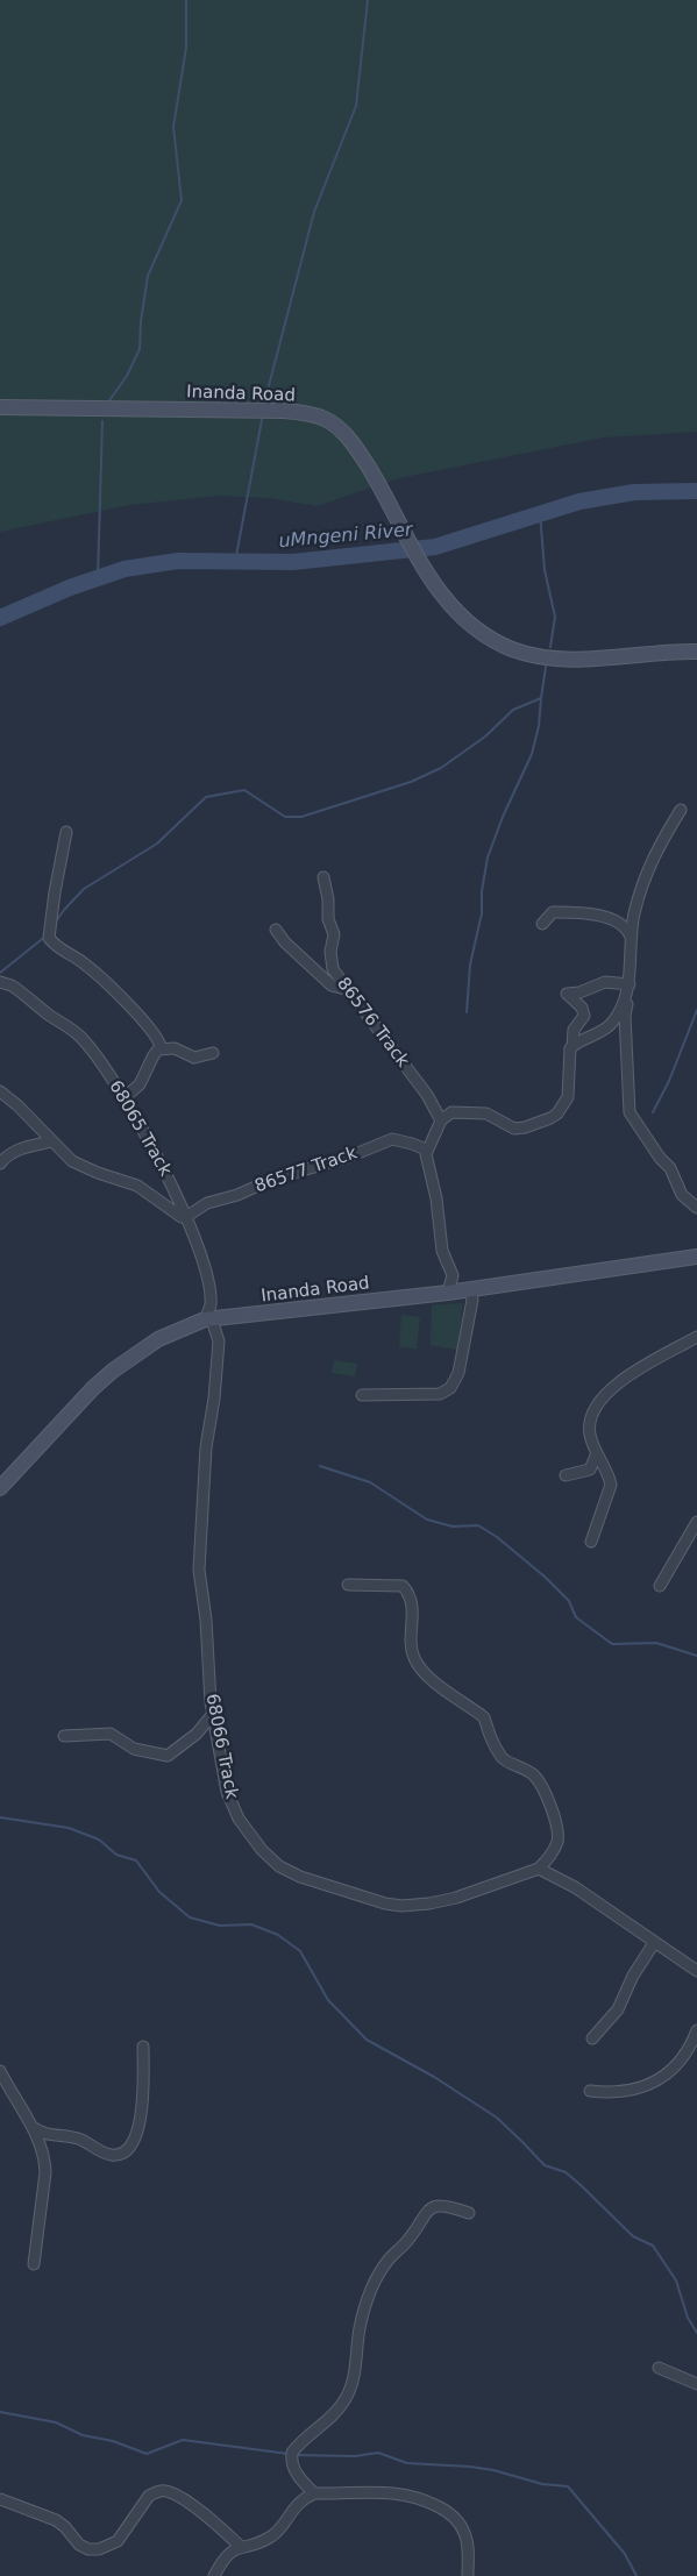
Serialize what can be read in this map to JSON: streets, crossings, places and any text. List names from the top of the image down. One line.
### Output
{"streets":{"street":["Inanda Road","86576 Track","68065 Track","86577 Track","68066 Track"]},"crossings":[["Inanda Road","68065 Track"],["Inanda Road","68066 Track"],["68065 Track","86577 Track"],["68065 Track","68066 Track"]],"water":["uMngeni River"]}
